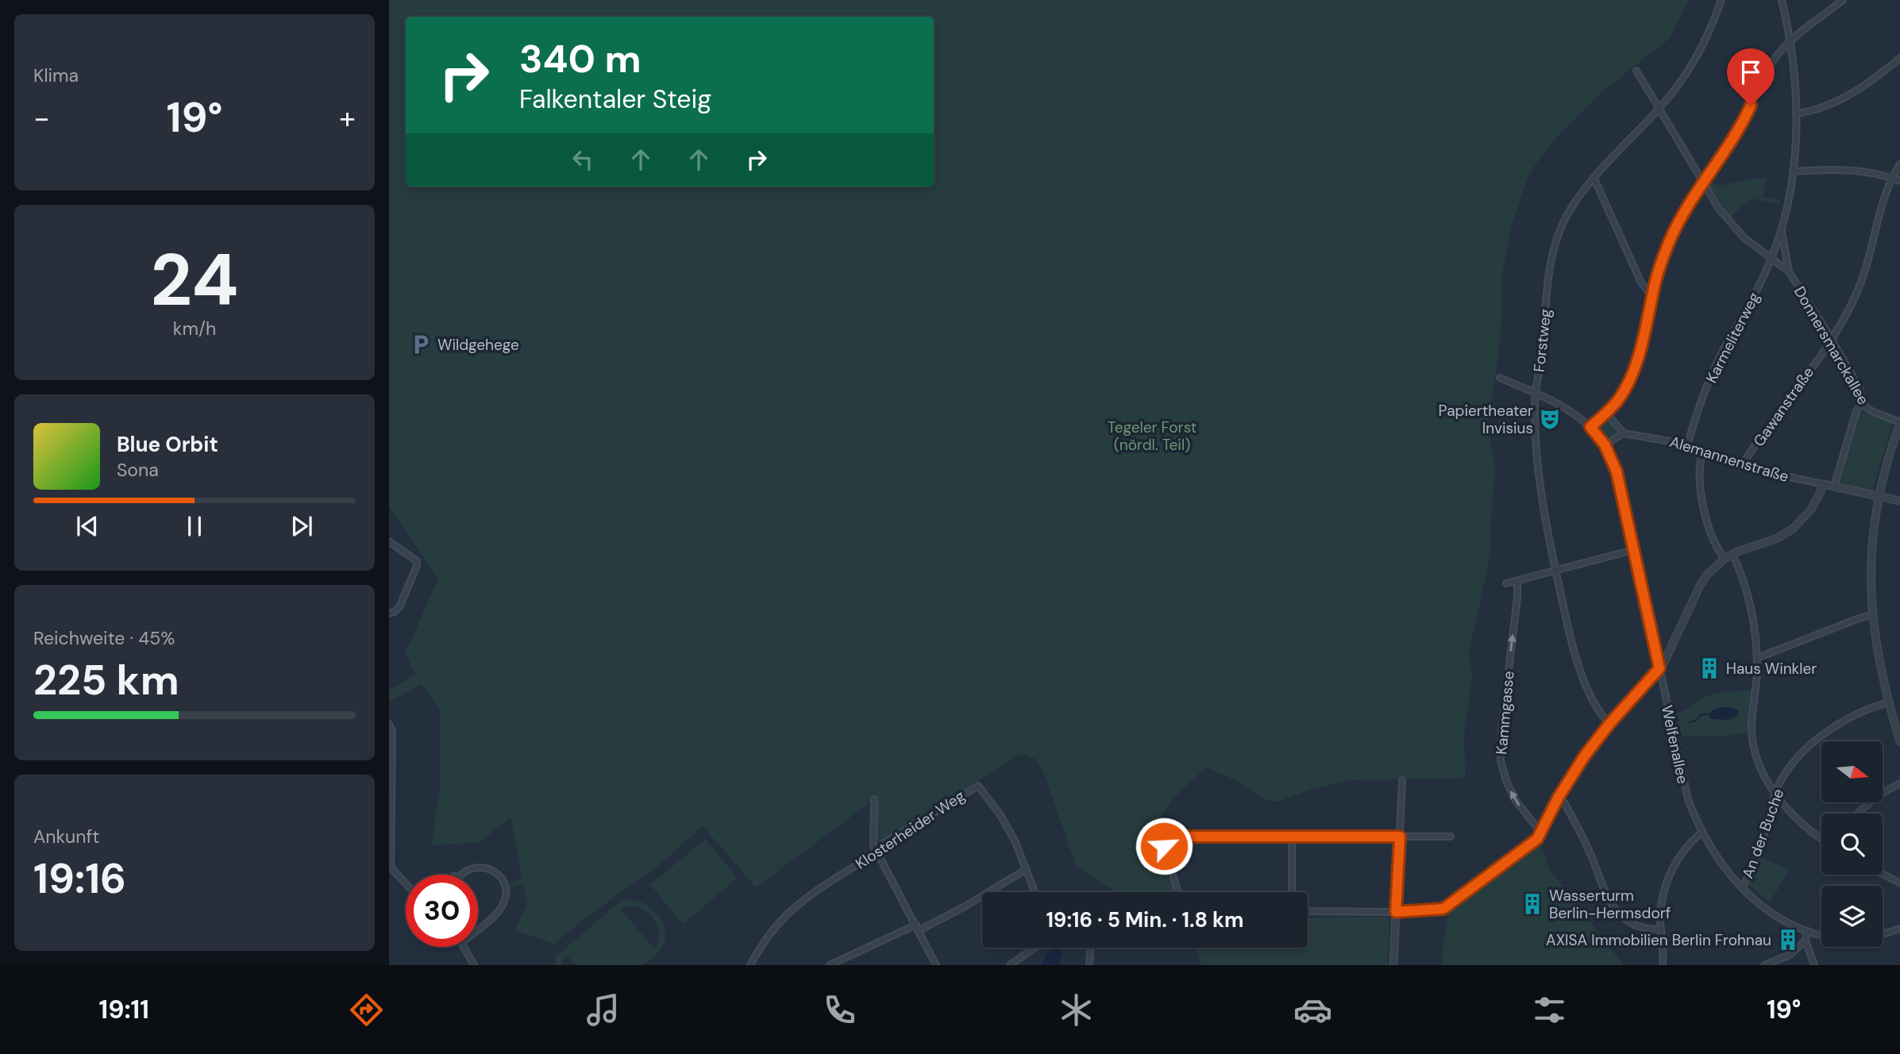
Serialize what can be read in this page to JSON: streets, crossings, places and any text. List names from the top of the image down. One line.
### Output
{"streets":{"street":["Karmeliterweg","Forstweg","Donnersmarckallee","Gawanstraße","Alemannenstraße","Kammgasse","Welfenallee","Klosterheider Weg","An der Buche"]},"crossings":[["Karmeliterweg","Donnersmarckallee"],["Karmeliterweg","Alemannenstraße"],["Forstweg","Donnersmarckallee"],["Forstweg","Welfenallee"],["Donnersmarckallee","Gawanstraße"],["Gawanstraße","Alemannenstraße"],["Welfenallee","An der Buche"]],"one_way":["Kammgasse"],"parks":["Tegeler Forst (nördl. Teil)"],"places":{"parking":["Wildgehege"],"theatre":["Papiertheater Invisius"],"building":["Haus Winkler","Wasserturm Berlin-Hermsdorf","AXISA Immobilien Berlin Frohnau"]},"north":"right","page":{"tile":["Klima",["24","km/h"],["Reichweite · 45%","225 km"],["Ankunft","19:16"]],"turn":["340 m","Falkentaler Steig"],"heat":["−","19°","+"],"song":["Blue Orbit","Sona"],"limit":"30","trip":"19:16 · 5 Min. · 1.8 km","tabs":["19:11","19°"]}}
